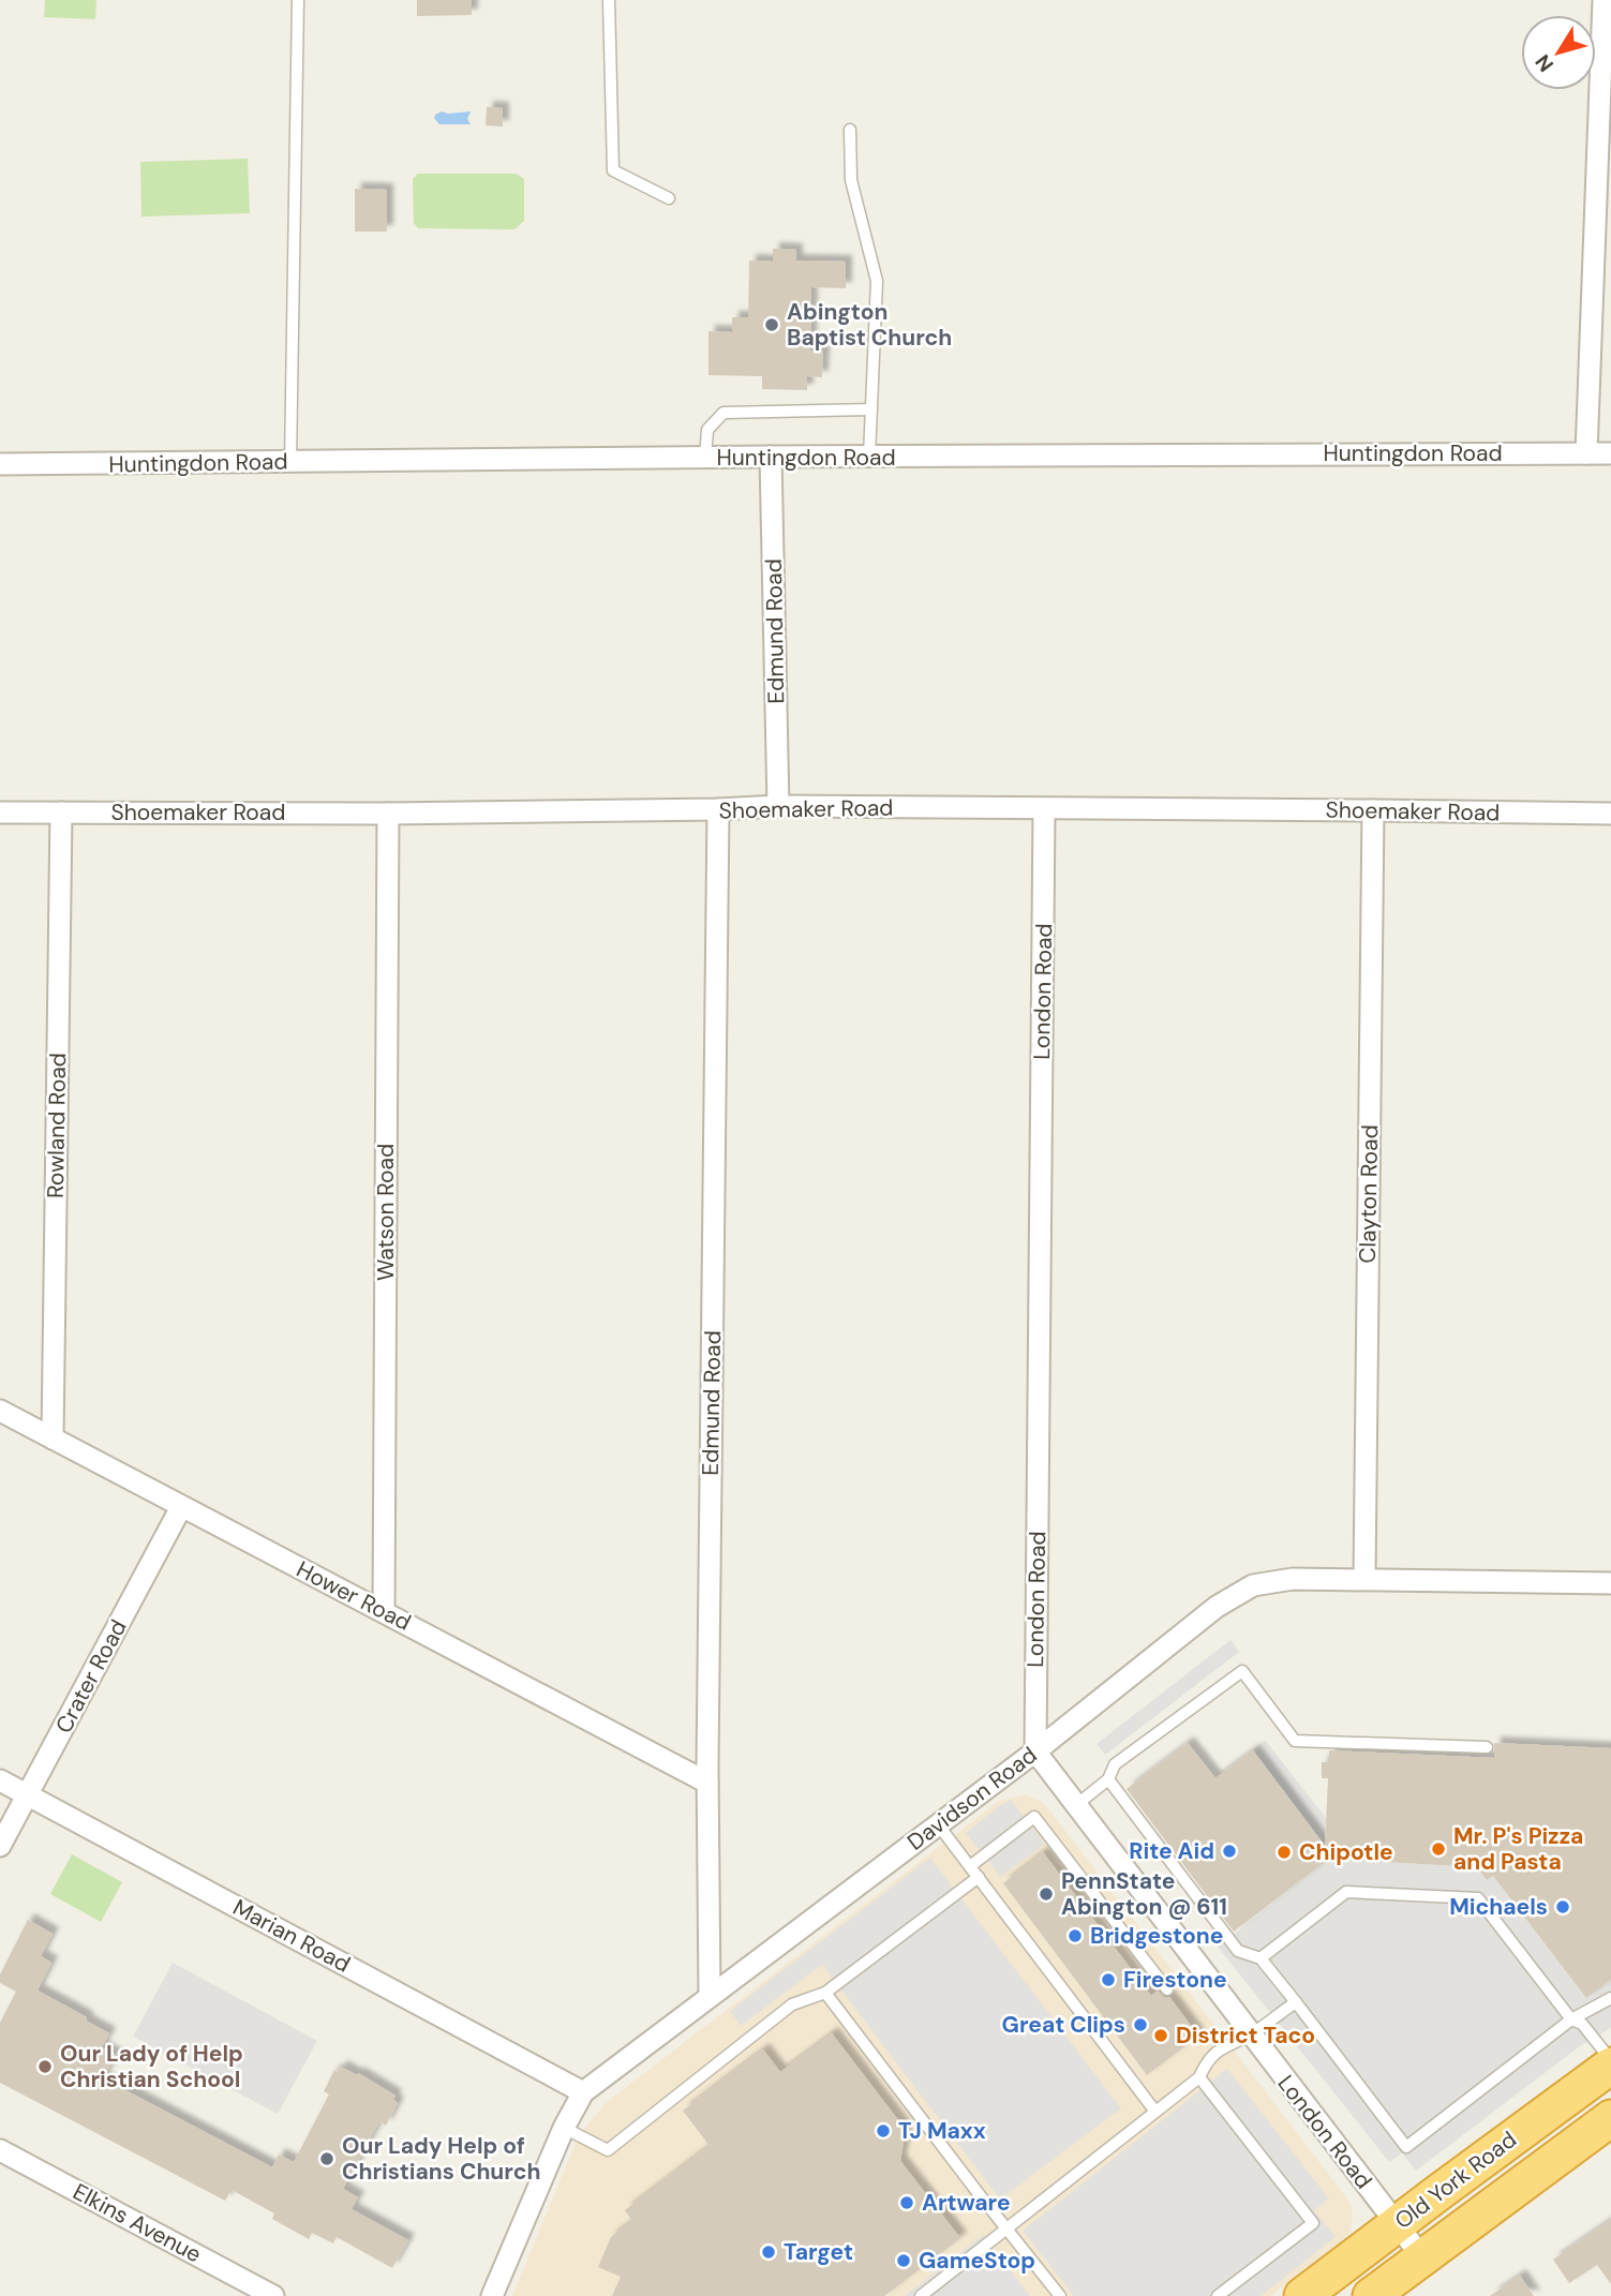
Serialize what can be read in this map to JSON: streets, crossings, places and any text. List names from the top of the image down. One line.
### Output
{"streets":{"highway":["Old York Road"],"street":["Huntingdon Road","Edmund Road","Shoemaker Road","London Road","Rowland Road","Clayton Road","Watson Road","Hower Road","Crater Road","Davidson Road","Marian Road","Elkins Avenue"]},"crossings":[["Huntingdon Road","Edmund Road"],["Edmund Road","Shoemaker Road"],["Edmund Road","Hower Road"],["Edmund Road","Davidson Road"],["Shoemaker Road","London Road"],["Shoemaker Road","Rowland Road"],["Shoemaker Road","Clayton Road"],["Shoemaker Road","Watson Road"],["London Road","Davidson Road"],["London Road","Old York Road"],["Rowland Road","Hower Road"],["Clayton Road","Davidson Road"],["Watson Road","Hower Road"],["Hower Road","Crater Road"],["Crater Road","Marian Road"],["Davidson Road","Marian Road"]],"places":["Abington Baptist Church","Mr. P's Pizza and Pasta","Rite Aid","Chipotle","PennState Abington @ 611","Michaels","Bridgestone","Firestone","Great Clips","District Taco","Our Lady of Help Christian School","TJ Maxx","Our Lady Help of Christians Church","Artware","Target","GameStop"],"north":"bottom left"}
